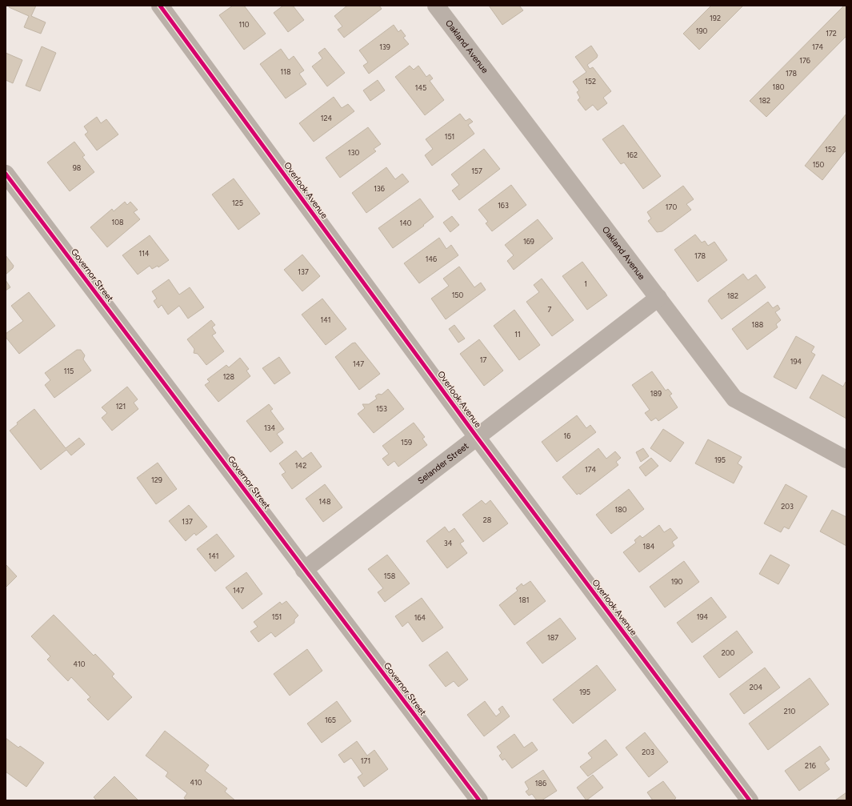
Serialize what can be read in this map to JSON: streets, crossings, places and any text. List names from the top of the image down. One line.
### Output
{"streets":{"street":["Oakland Avenue","Overlook Avenue","Governor Street","Selander Street"]},"crossings":[["Oakland Avenue","Selander Street"],["Overlook Avenue","Selander Street"],["Governor Street","Selander Street"]],"house_numbers":["192","110","190","172","139","174","176","118","178","152","180","145","182","124","151","152","130","162","150","98","157","136","125","163","170","108","140","169","114","178","146","137","1","150","182","7","141","188","11","17","194","147","115","128","189","121","153","134","16","159","195","142","174","129","148","203","180","28","137","34","184","141","158","190","147","181","151","194","164","187","200","410","204","195","210","165","203","171","216","410","186"]}
